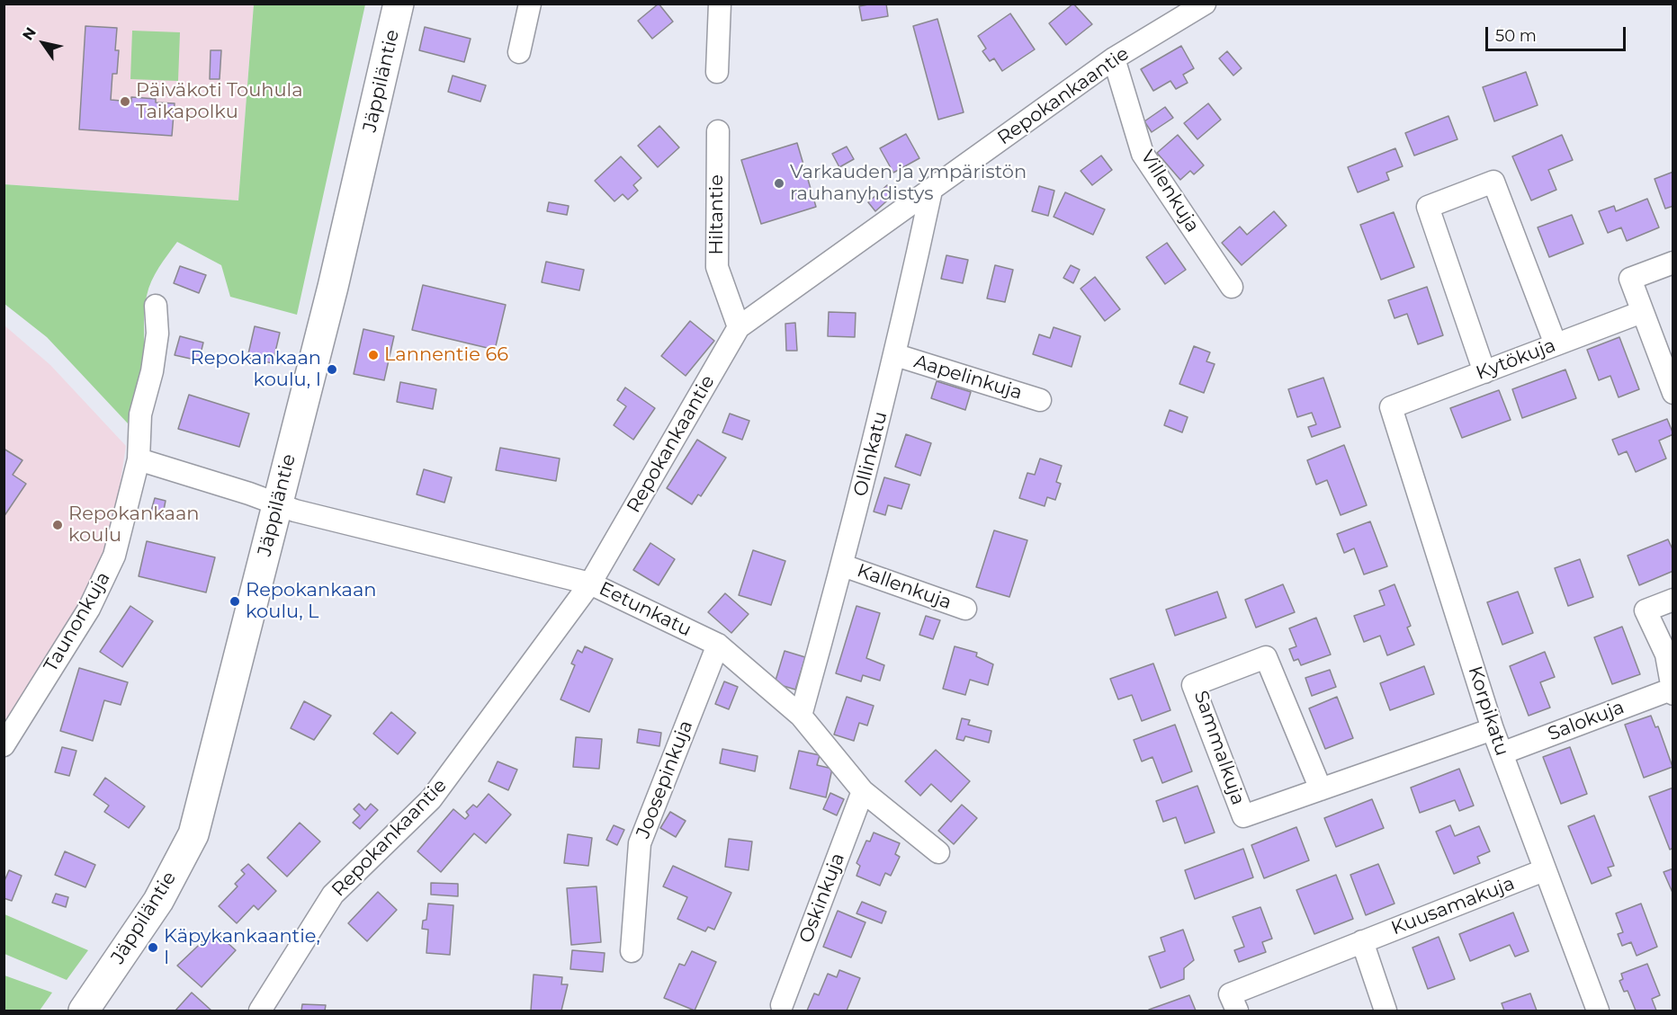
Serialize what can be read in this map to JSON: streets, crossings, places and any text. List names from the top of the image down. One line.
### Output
{"streets":{"main road":["Jäppiläntie"],"street":["Repokankaantie","Villenkuja","Hiltantie","Kytökuja","Aapelinkuja","Ollinkatu","Kallenkuja","Eetunkatu","Taunonkuja","Korpikatu","Salokuja","Sammalkuja","Joosepinkuja","Oskinkuja","Kuusamakuja"]},"crossings":[["Jäppiläntie","Eetunkatu"],["Repokankaantie","Villenkuja"],["Repokankaantie","Hiltantie"],["Repokankaantie","Ollinkatu"],["Repokankaantie","Eetunkatu"],["Kytökuja","Korpikatu"],["Aapelinkuja","Ollinkatu"],["Ollinkatu","Kallenkuja"],["Ollinkatu","Eetunkatu"],["Eetunkatu","Joosepinkuja"],["Eetunkatu","Oskinkuja"],["Korpikatu","Salokuja"],["Korpikatu","Sammalkuja"],["Korpikatu","Kuusamakuja"]],"places":["Päiväkoti Touhula Taikapolku","Varkauden ja ympäristön rauhanyhdistys","Lannentie 66","Repokankaan koulu, I","Repokankaan koulu","Repokankaan koulu, L","Käpykankaantie, I"],"scale_bar":"50 m","north":"top left"}
